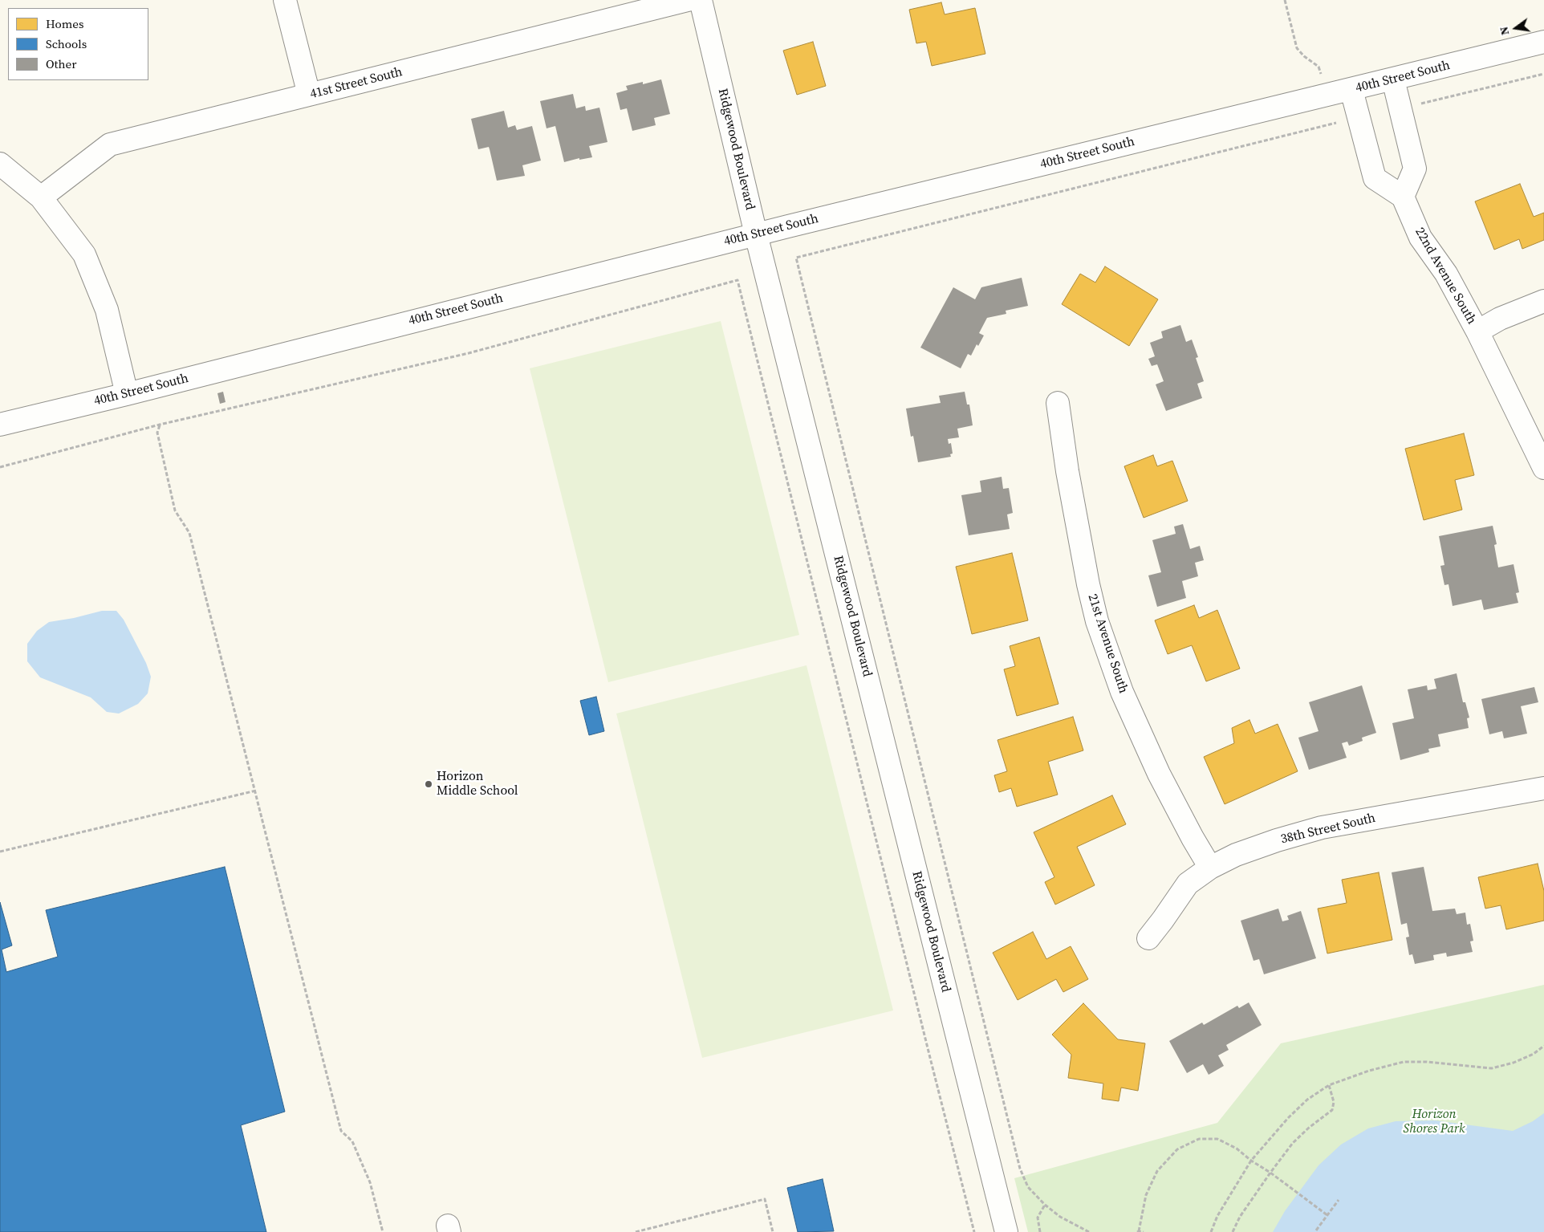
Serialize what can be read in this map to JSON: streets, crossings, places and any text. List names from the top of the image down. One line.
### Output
{"streets":{"street":["40th Street South","41st Street South","Ridgewood Boulevard","22nd Avenue South","21st Avenue South","38th Street South"]},"crossings":[["40th Street South","Ridgewood Boulevard"],["21st Avenue South","38th Street South"]],"parks":["Horizon Shores Park"],"places":["Horizon Middle School"],"legend":["Homes","Schools","Other"],"north":"left"}
